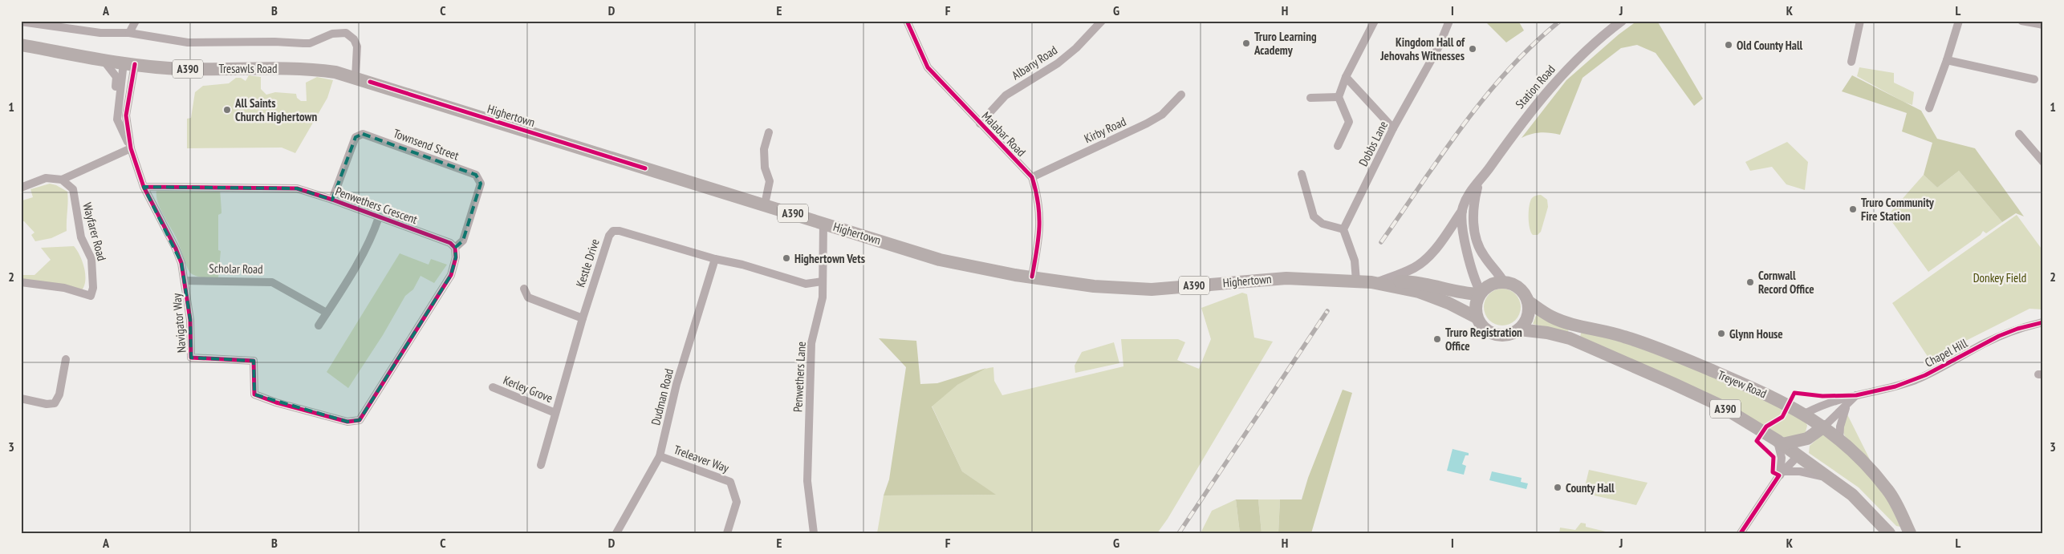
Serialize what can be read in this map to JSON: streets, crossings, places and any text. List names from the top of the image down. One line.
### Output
{"streets":{"highway":["Tresawls Road","A390","Highertown","Treyew Road"],"street":["Albany Road","Station Road","Kirby Road","Malabar Road","Dobbs Lane","Townsend Street","Penwethers Crescent","Wayfarer Road","Kestle Drive","Scholar Road","Navigator Way","Chapel Hill","Penwethers Lane","Kerley Grove","Dudman Road","Treleaver Way"]},"crossings":[["Albany Road","Malabar Road"],["Tresawls Road","Highertown"],["Tresawls Road","Navigator Way"],["A390","Station Road"],["A390","Highertown"],["A390","Treyew Road"],["Station Road","Highertown"],["Station Road","Treyew Road"],["Highertown","Malabar Road"],["Highertown","Penwethers Lane"],["Highertown","Treyew Road"],["Kirby Road","Malabar Road"],["Townsend Street","Penwethers Crescent"],["Townsend Street","Navigator Way"],["Penwethers Crescent","Navigator Way"],["Kestle Drive","Penwethers Lane"],["Kestle Drive","Kerley Grove"],["Kestle Drive","Dudman Road"],["Scholar Road","Navigator Way"],["Chapel Hill","Treyew Road"],["Dudman Road","Treleaver Way"]],"parks":["Donkey Field"],"places":["Truro Learning Academy","Old County Hall","Kingdom Hall of Jehovahs Witnesses","All Saints Church Highertown","Truro Community Fire Station","Highertown Vets","Cornwall Record Office","Glynn House","Truro Registration Office","County Hall"],"grid":{"columns":["A","B","C","D","E","F","G","H","I","J","K","L"],"rows":["1","2","3"]}}
